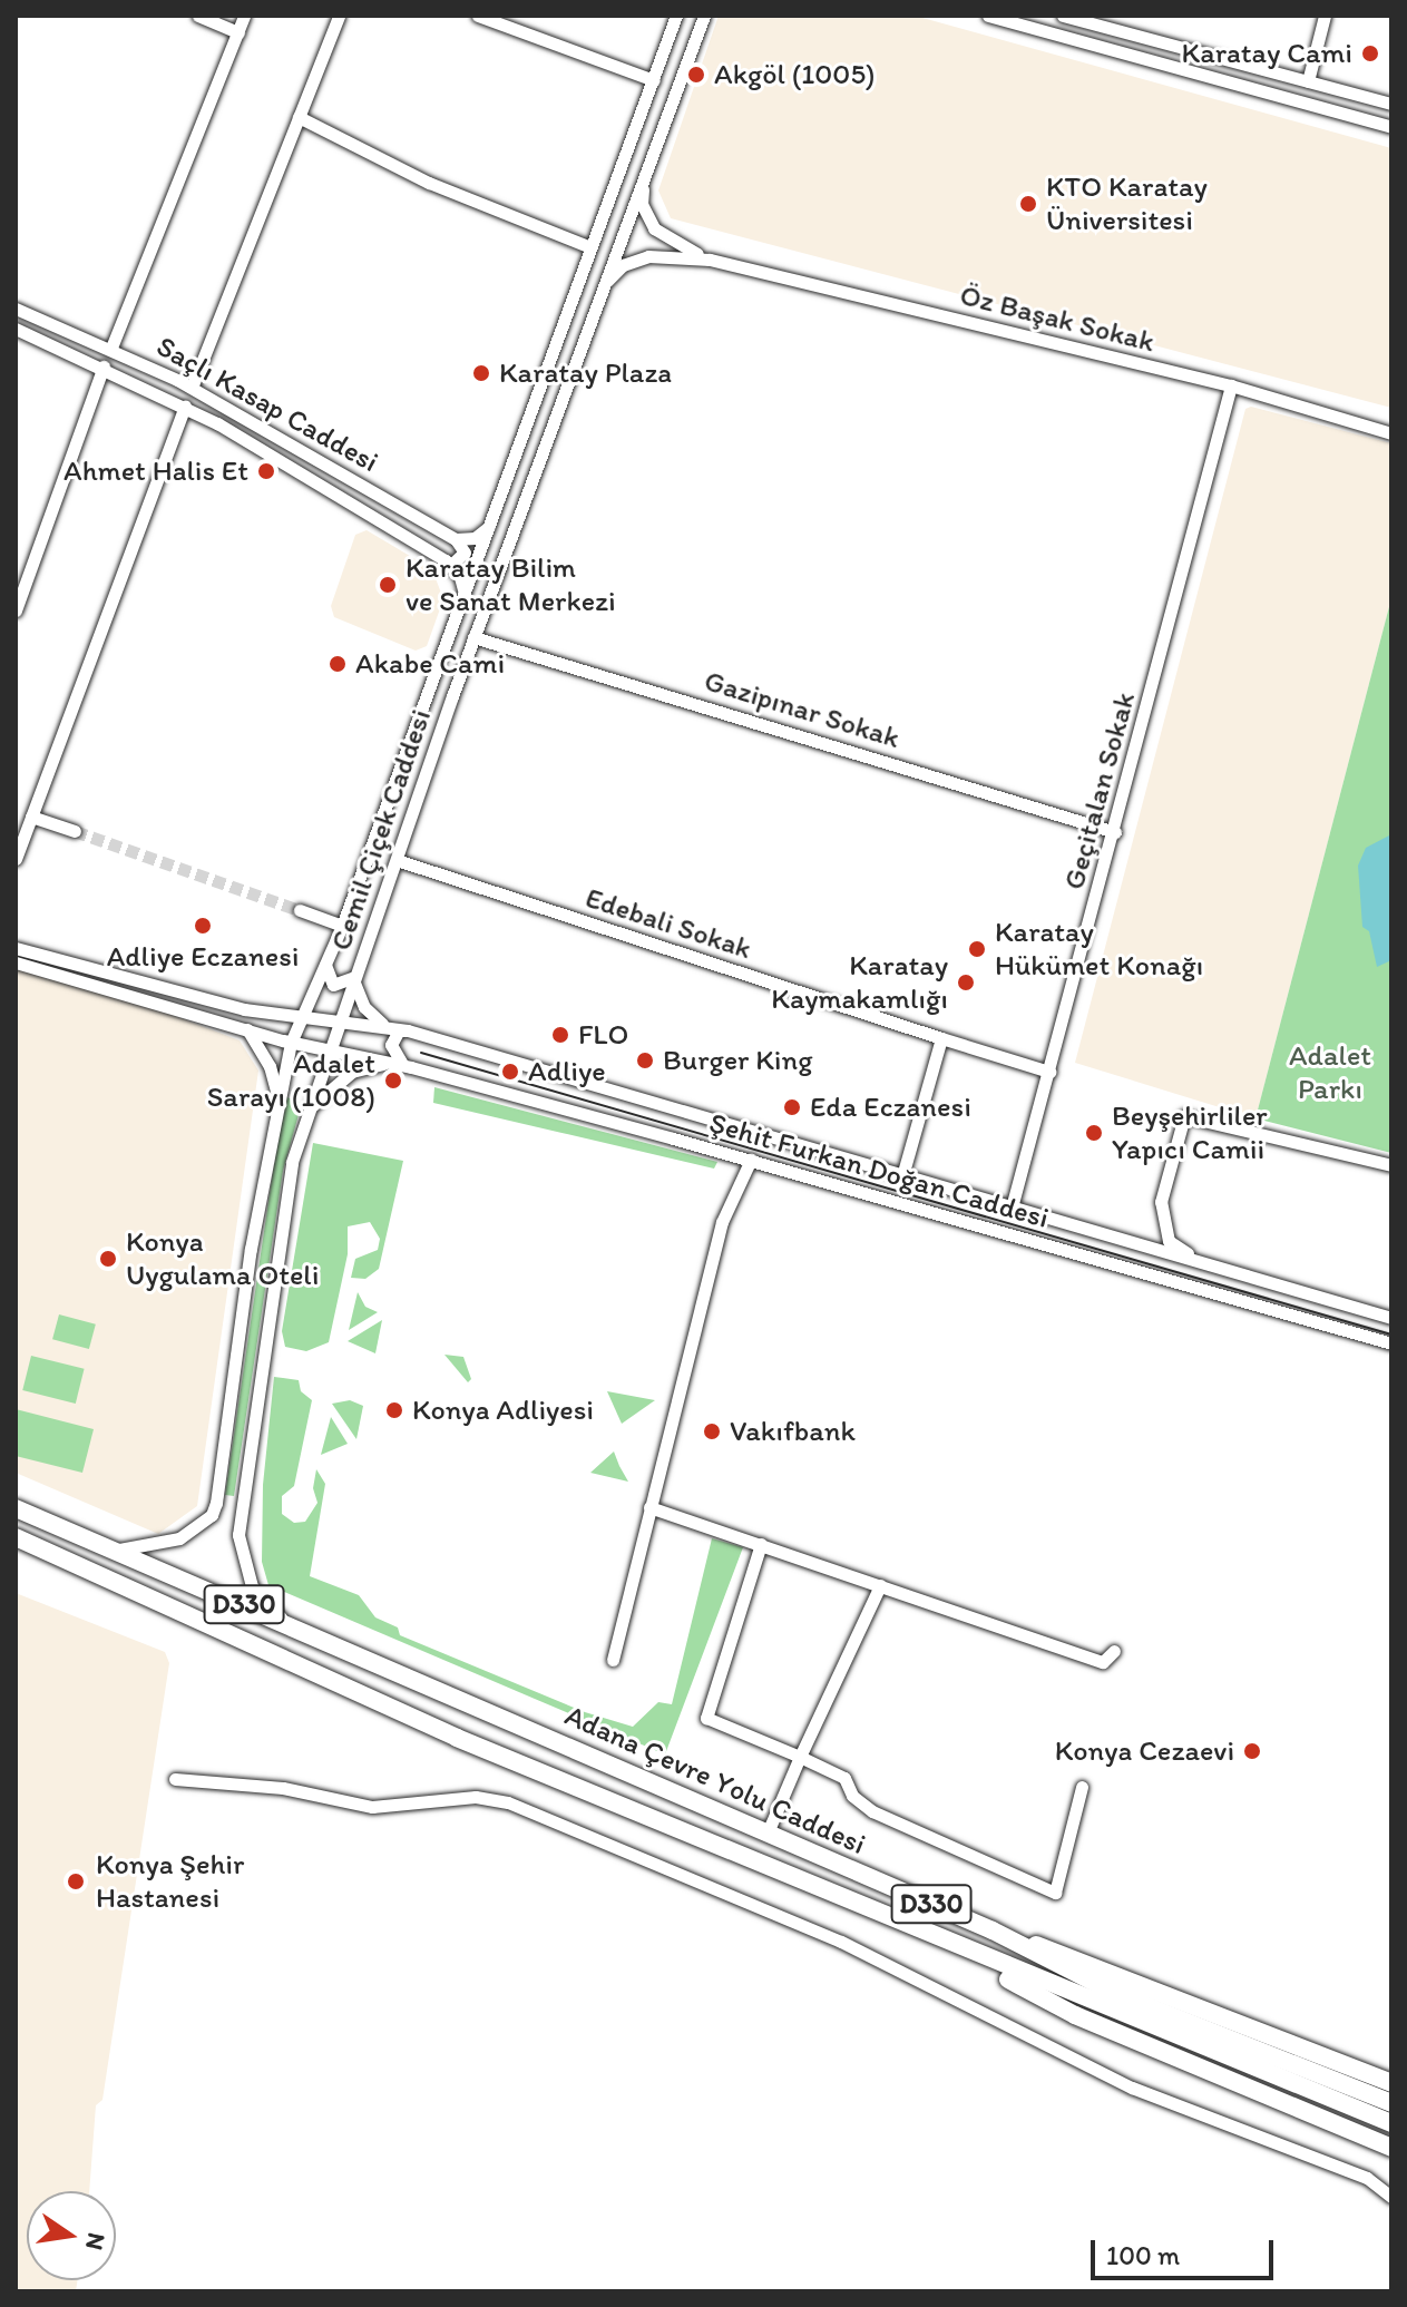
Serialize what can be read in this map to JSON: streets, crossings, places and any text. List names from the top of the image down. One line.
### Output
{"streets":{"highway":["D330","Adana Çevre Yolu Caddesi"],"street":["Öz Başak Sokak","Saçlı Kasap Caddesi","Gazipınar Sokak","Geçitalan Sokak","Cemil Çiçek Caddesi","Edebali Sokak","Şehit Furkan Doğan Caddesi"]},"crossings":[["Öz Başak Sokak","Geçitalan Sokak"],["Gazipınar Sokak","Geçitalan Sokak"],["Gazipınar Sokak","Cemil Çiçek Caddesi"],["Geçitalan Sokak","Edebali Sokak"],["Geçitalan Sokak","Şehit Furkan Doğan Caddesi"],["Cemil Çiçek Caddesi","Edebali Sokak"],["Cemil Çiçek Caddesi","Şehit Furkan Doğan Caddesi"],["Cemil Çiçek Caddesi","Adana Çevre Yolu Caddesi"]],"parks":["Adalet Parkı"],"places":["Karatay Cami","Akgöl (1005)","KTO Karatay Üniversitesi","Karatay Plaza","Ahmet Halis Et","Karatay Bilim ve Sanat Merkezi","Akabe Cami","Adliye Eczanesi","Karatay Hükümet Konağı","Karatay Kaymakamlığı","FLO","Burger King","Adliye","Adalet Sarayı (1008)","Eda Eczanesi","Beyşehirliler Yapıcı Camii","Konya Uygulama Oteli","Konya Adliyesi","Vakıfbank","Konya Cezaevi","Konya Şehir Hastanesi"],"scale_bar":"100 m","north":"right"}
